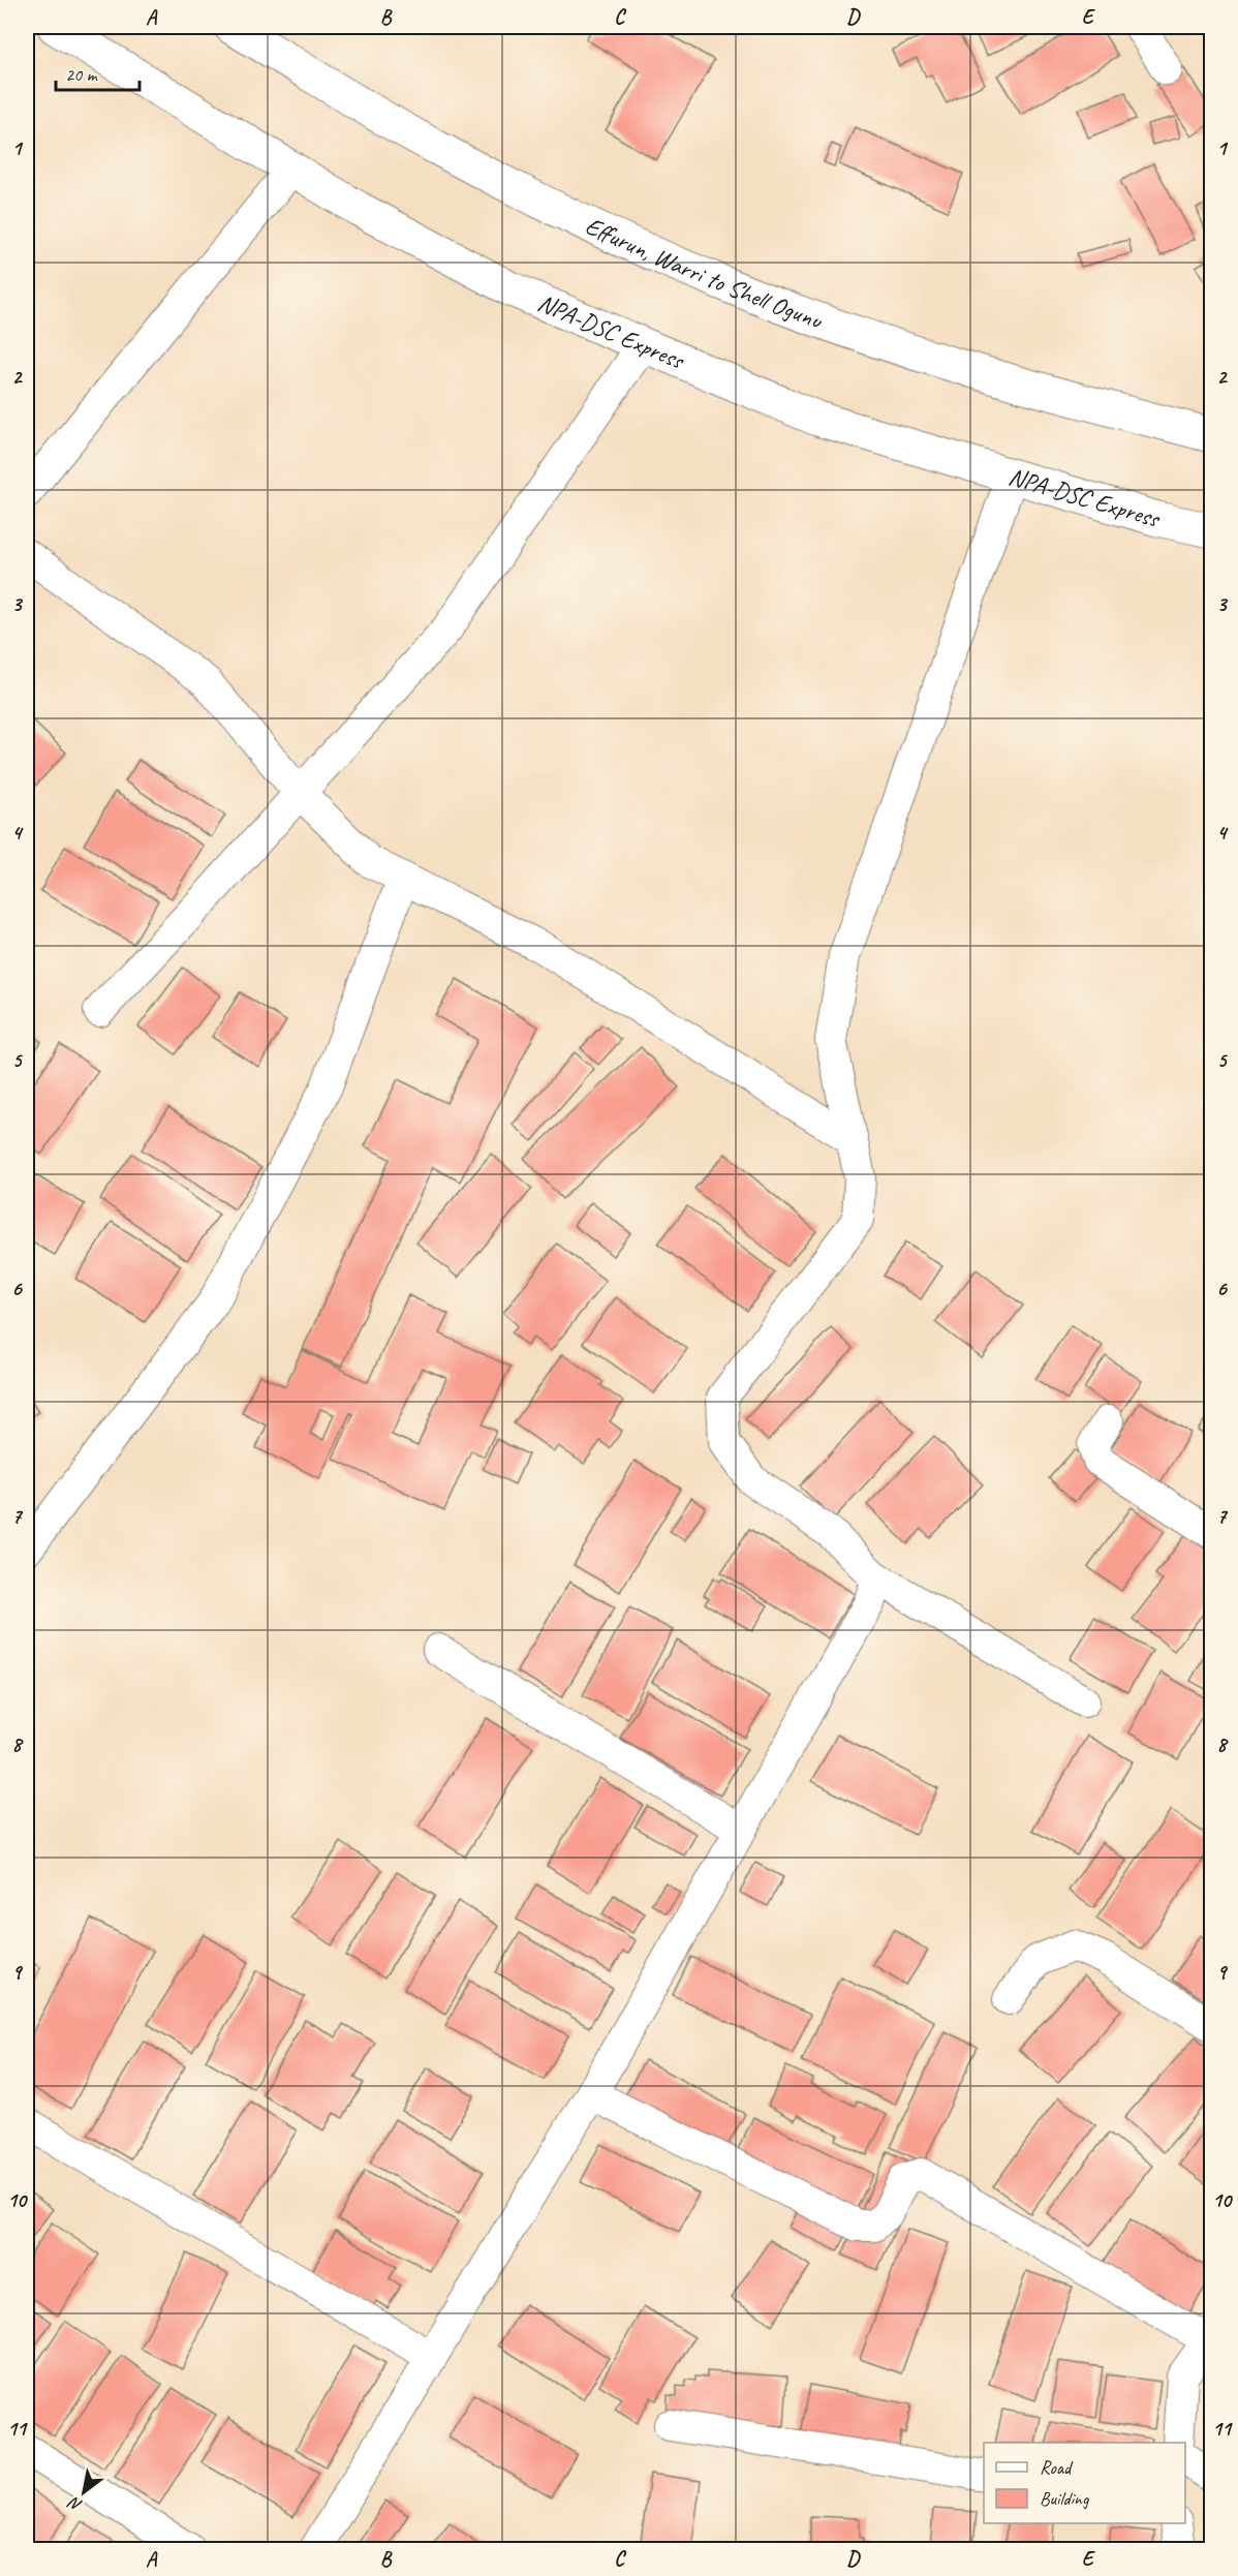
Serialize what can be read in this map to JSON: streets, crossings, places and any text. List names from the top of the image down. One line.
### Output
{"streets":{"main road":["Effurun, Warri to Shell Ogunu","NPA-DSC Express"]},"legend":["Road","Building"],"scale_bar":"20 m","north":"bottom left","grid":{"columns":["A","B","C","D","E"],"rows":["1","2","3","4","5","6","7","8","9","10","11"]}}
